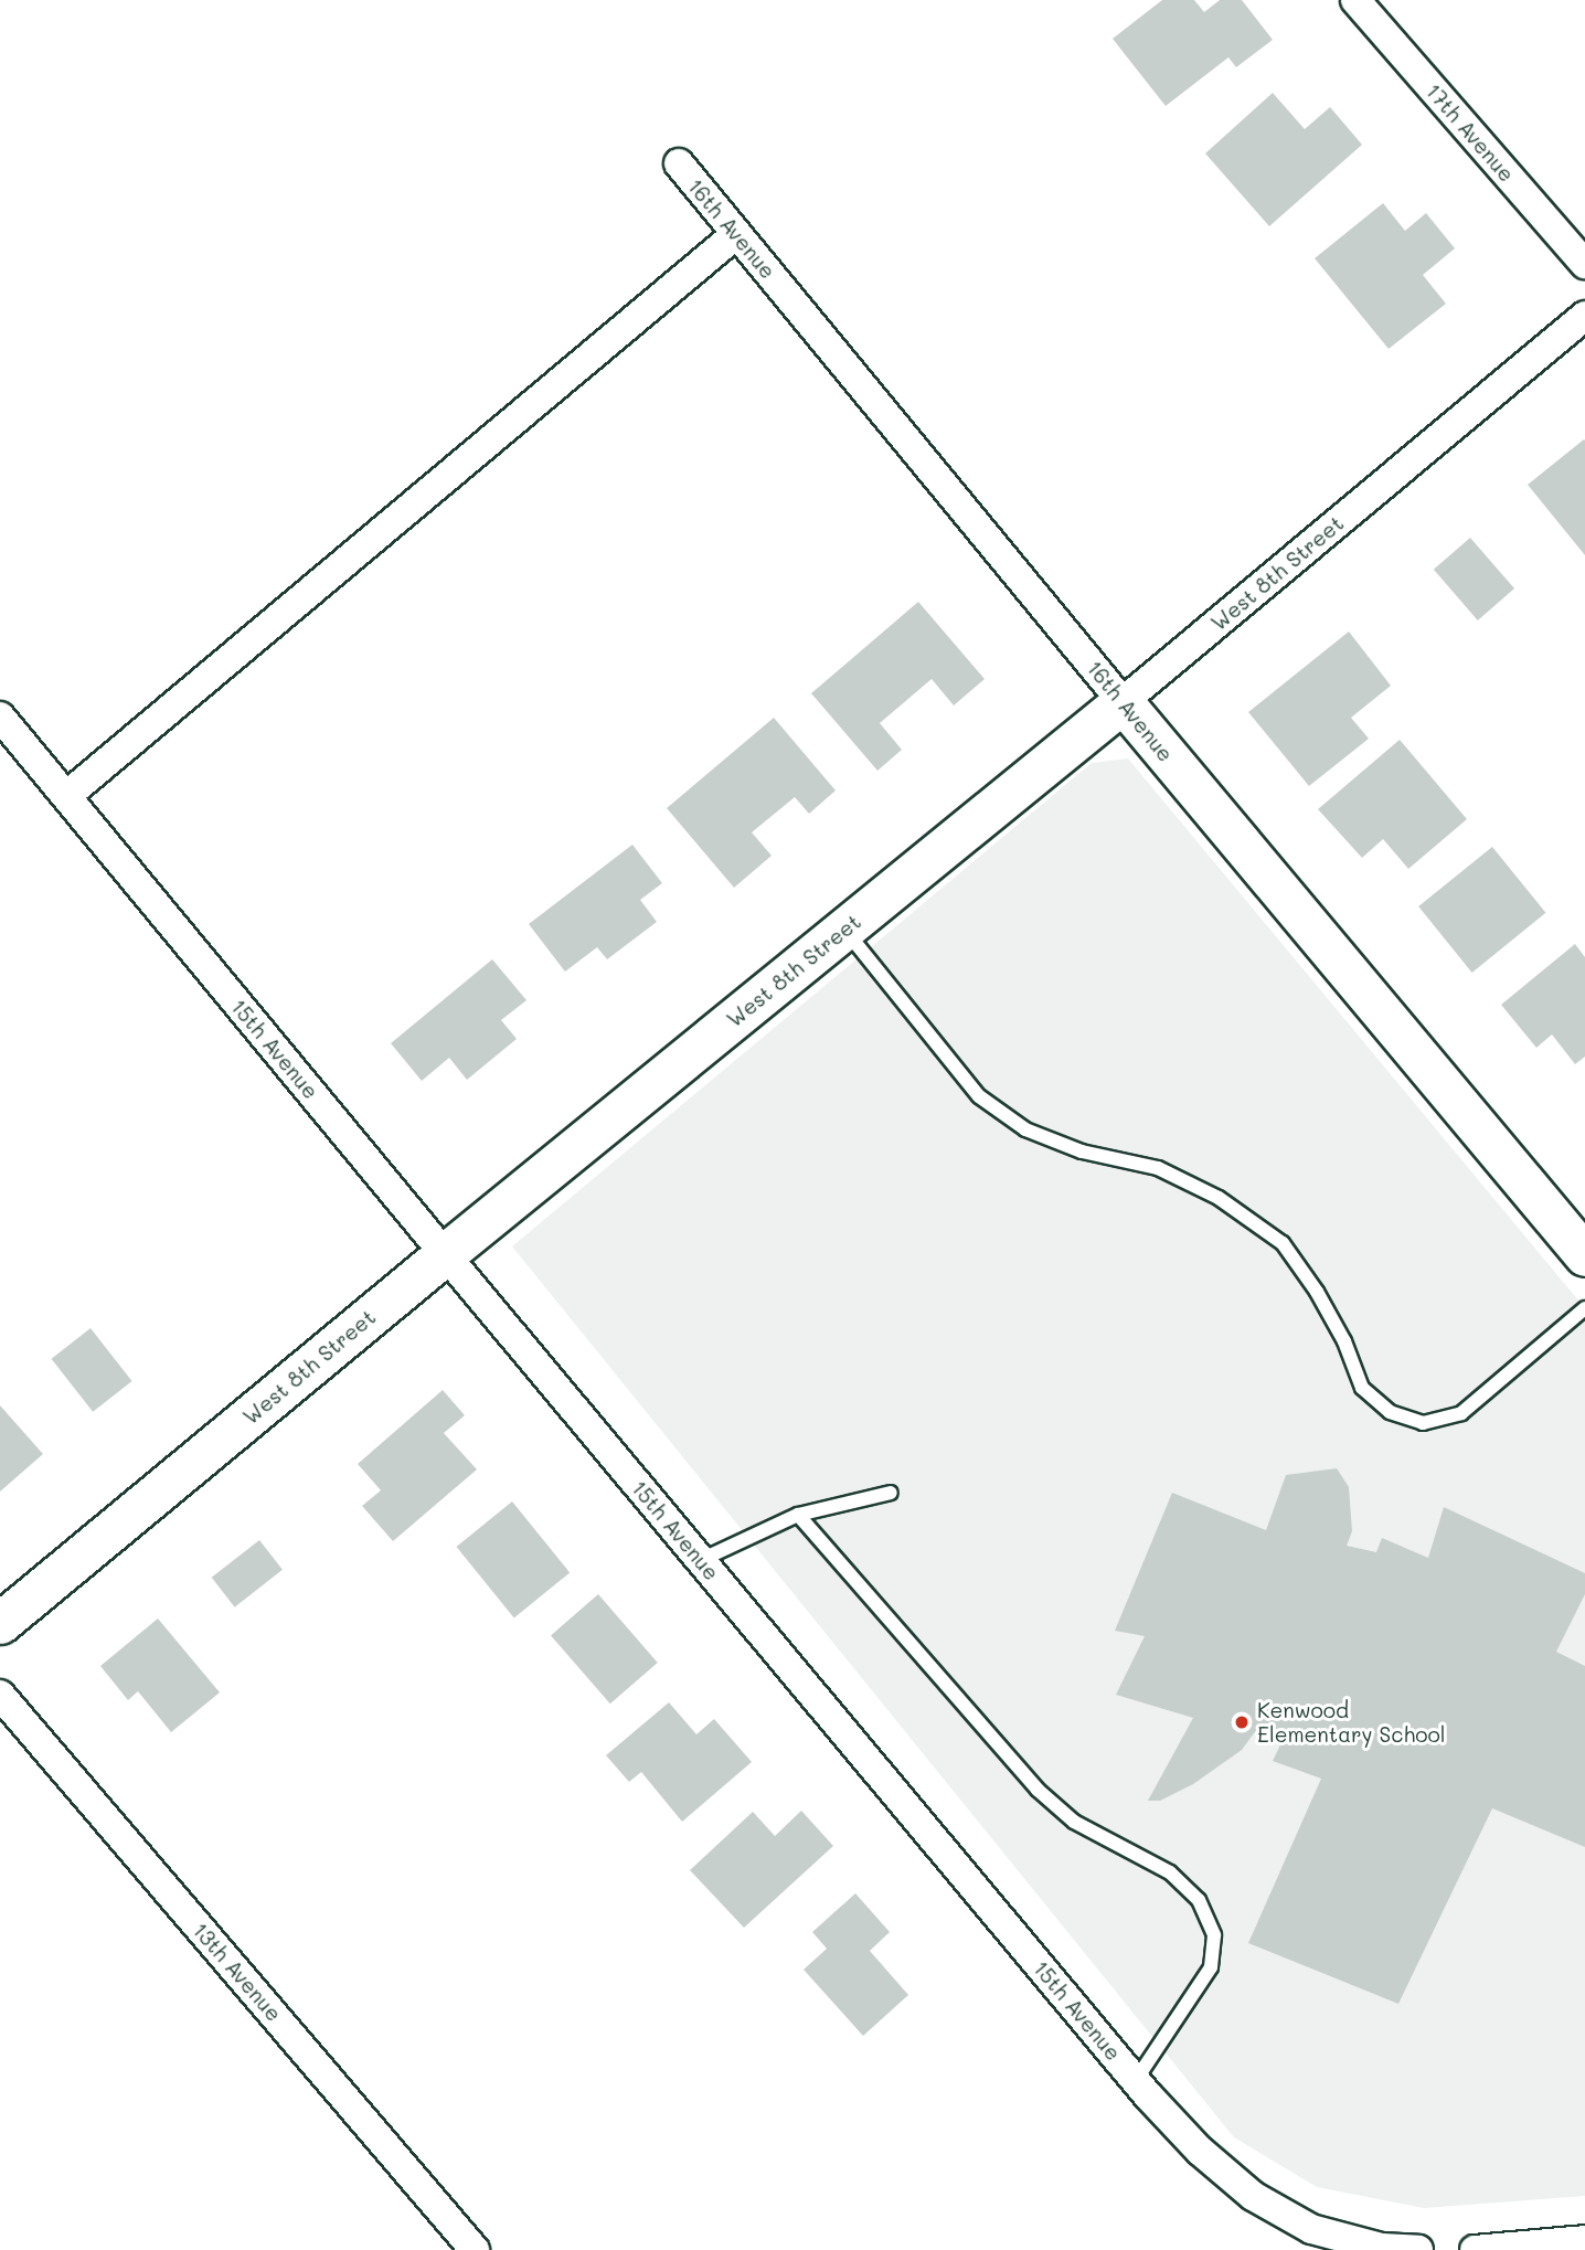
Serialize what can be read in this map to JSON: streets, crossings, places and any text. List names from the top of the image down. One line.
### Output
{"streets":{"street":["17th Avenue","16th Avenue","West 8th Street","15th Avenue","13th Avenue"]},"crossings":[["16th Avenue","West 8th Street"],["West 8th Street","15th Avenue"]],"places":["Kenwood Elementary School"]}
